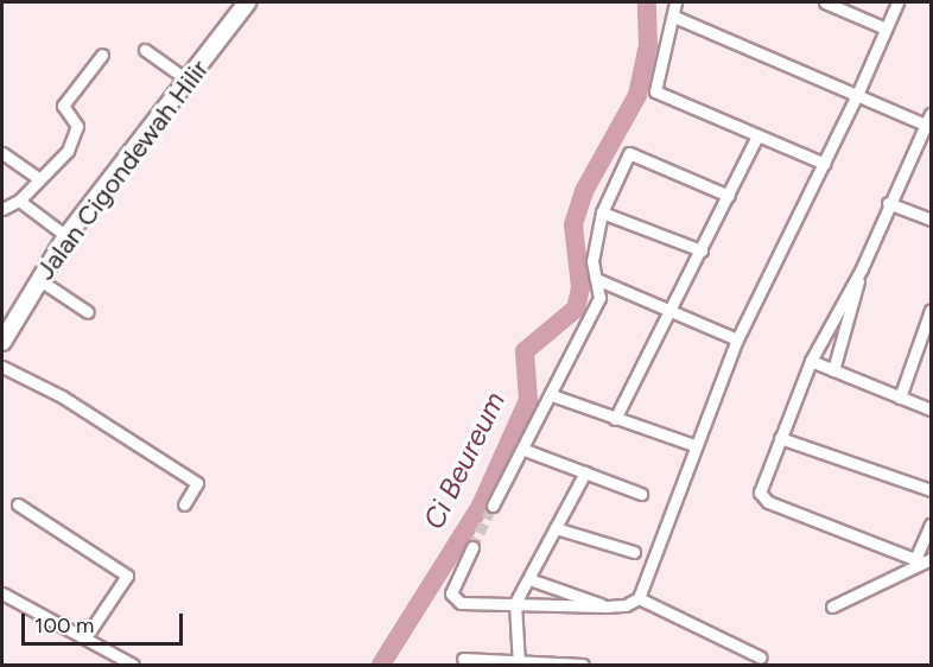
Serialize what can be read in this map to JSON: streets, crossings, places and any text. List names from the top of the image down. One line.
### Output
{"streets":{"street":["Jalan Cigondewah Hilir"]},"water":["Ci Beureum"],"scale_bar":"100 m"}
